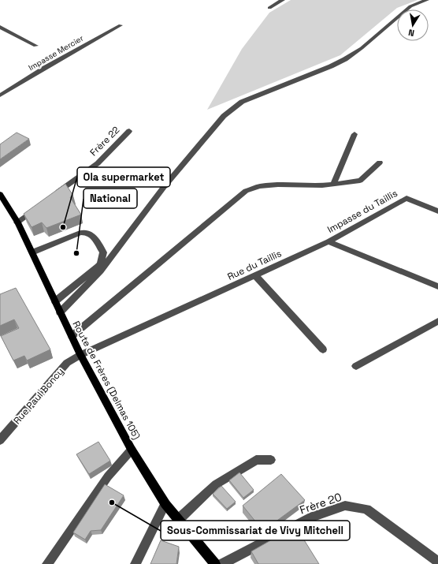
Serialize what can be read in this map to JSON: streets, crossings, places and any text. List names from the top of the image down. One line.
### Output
{"streets":{"main road":["Route de Frères (Delmas 105)"],"street":["Impasse Mercier","Frère 22","Impasse du Taillis","Rue du Taillis","Rue Paul Boncy","Frère 20"]},"crossings":[["Impasse du Taillis","Rue du Taillis"],["Rue du Taillis","Route de Frères (Delmas 105)"],["Rue du Taillis","Rue Paul Boncy"],["Route de Frères (Delmas 105)","Rue Paul Boncy"]],"places":["Ola supermarket","National","Sous-Commissariat de Vivy Mitchell"],"north":"bottom"}
